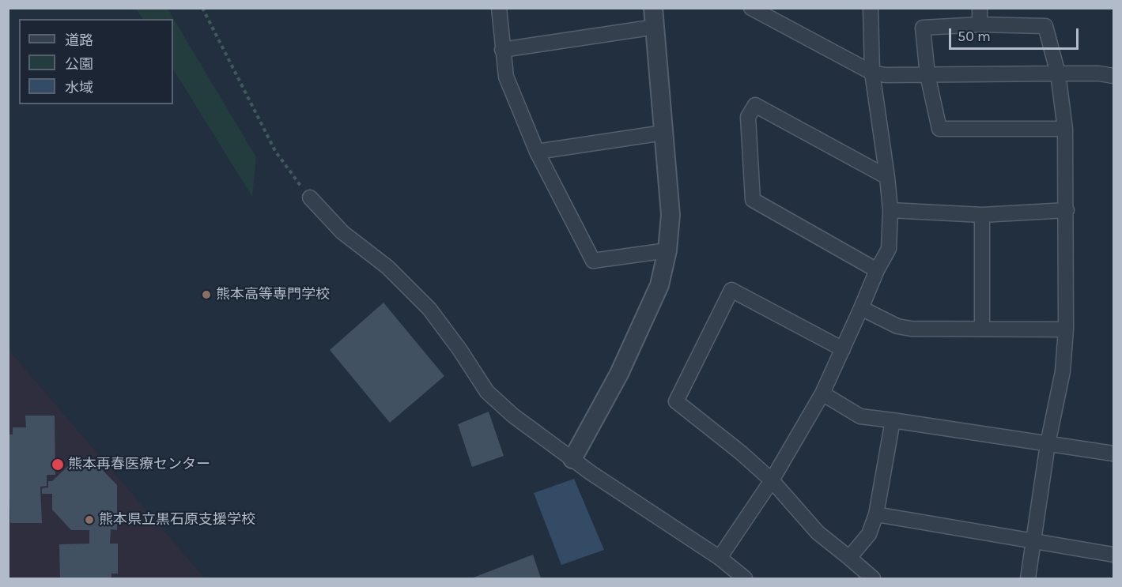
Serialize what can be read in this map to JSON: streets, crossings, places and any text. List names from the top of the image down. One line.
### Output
{"places":["熊本高等専門学校","熊本再春医療センター","熊本県立黒石原支援学校"],"legend":["道路","公園","水域"],"scale_bar":"50 m"}
